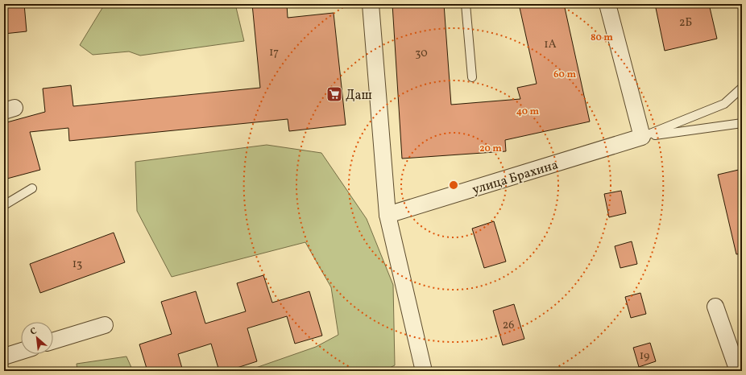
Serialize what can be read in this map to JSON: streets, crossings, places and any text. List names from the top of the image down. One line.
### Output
{"streets":{"street":["улица Брахина"]},"places":{"supermarket":["Даш"]},"house_numbers":["2Б","1А","17","30","13","26","19"],"north":"top left","rings":["80 m","60 m","40 m","20 m"]}
